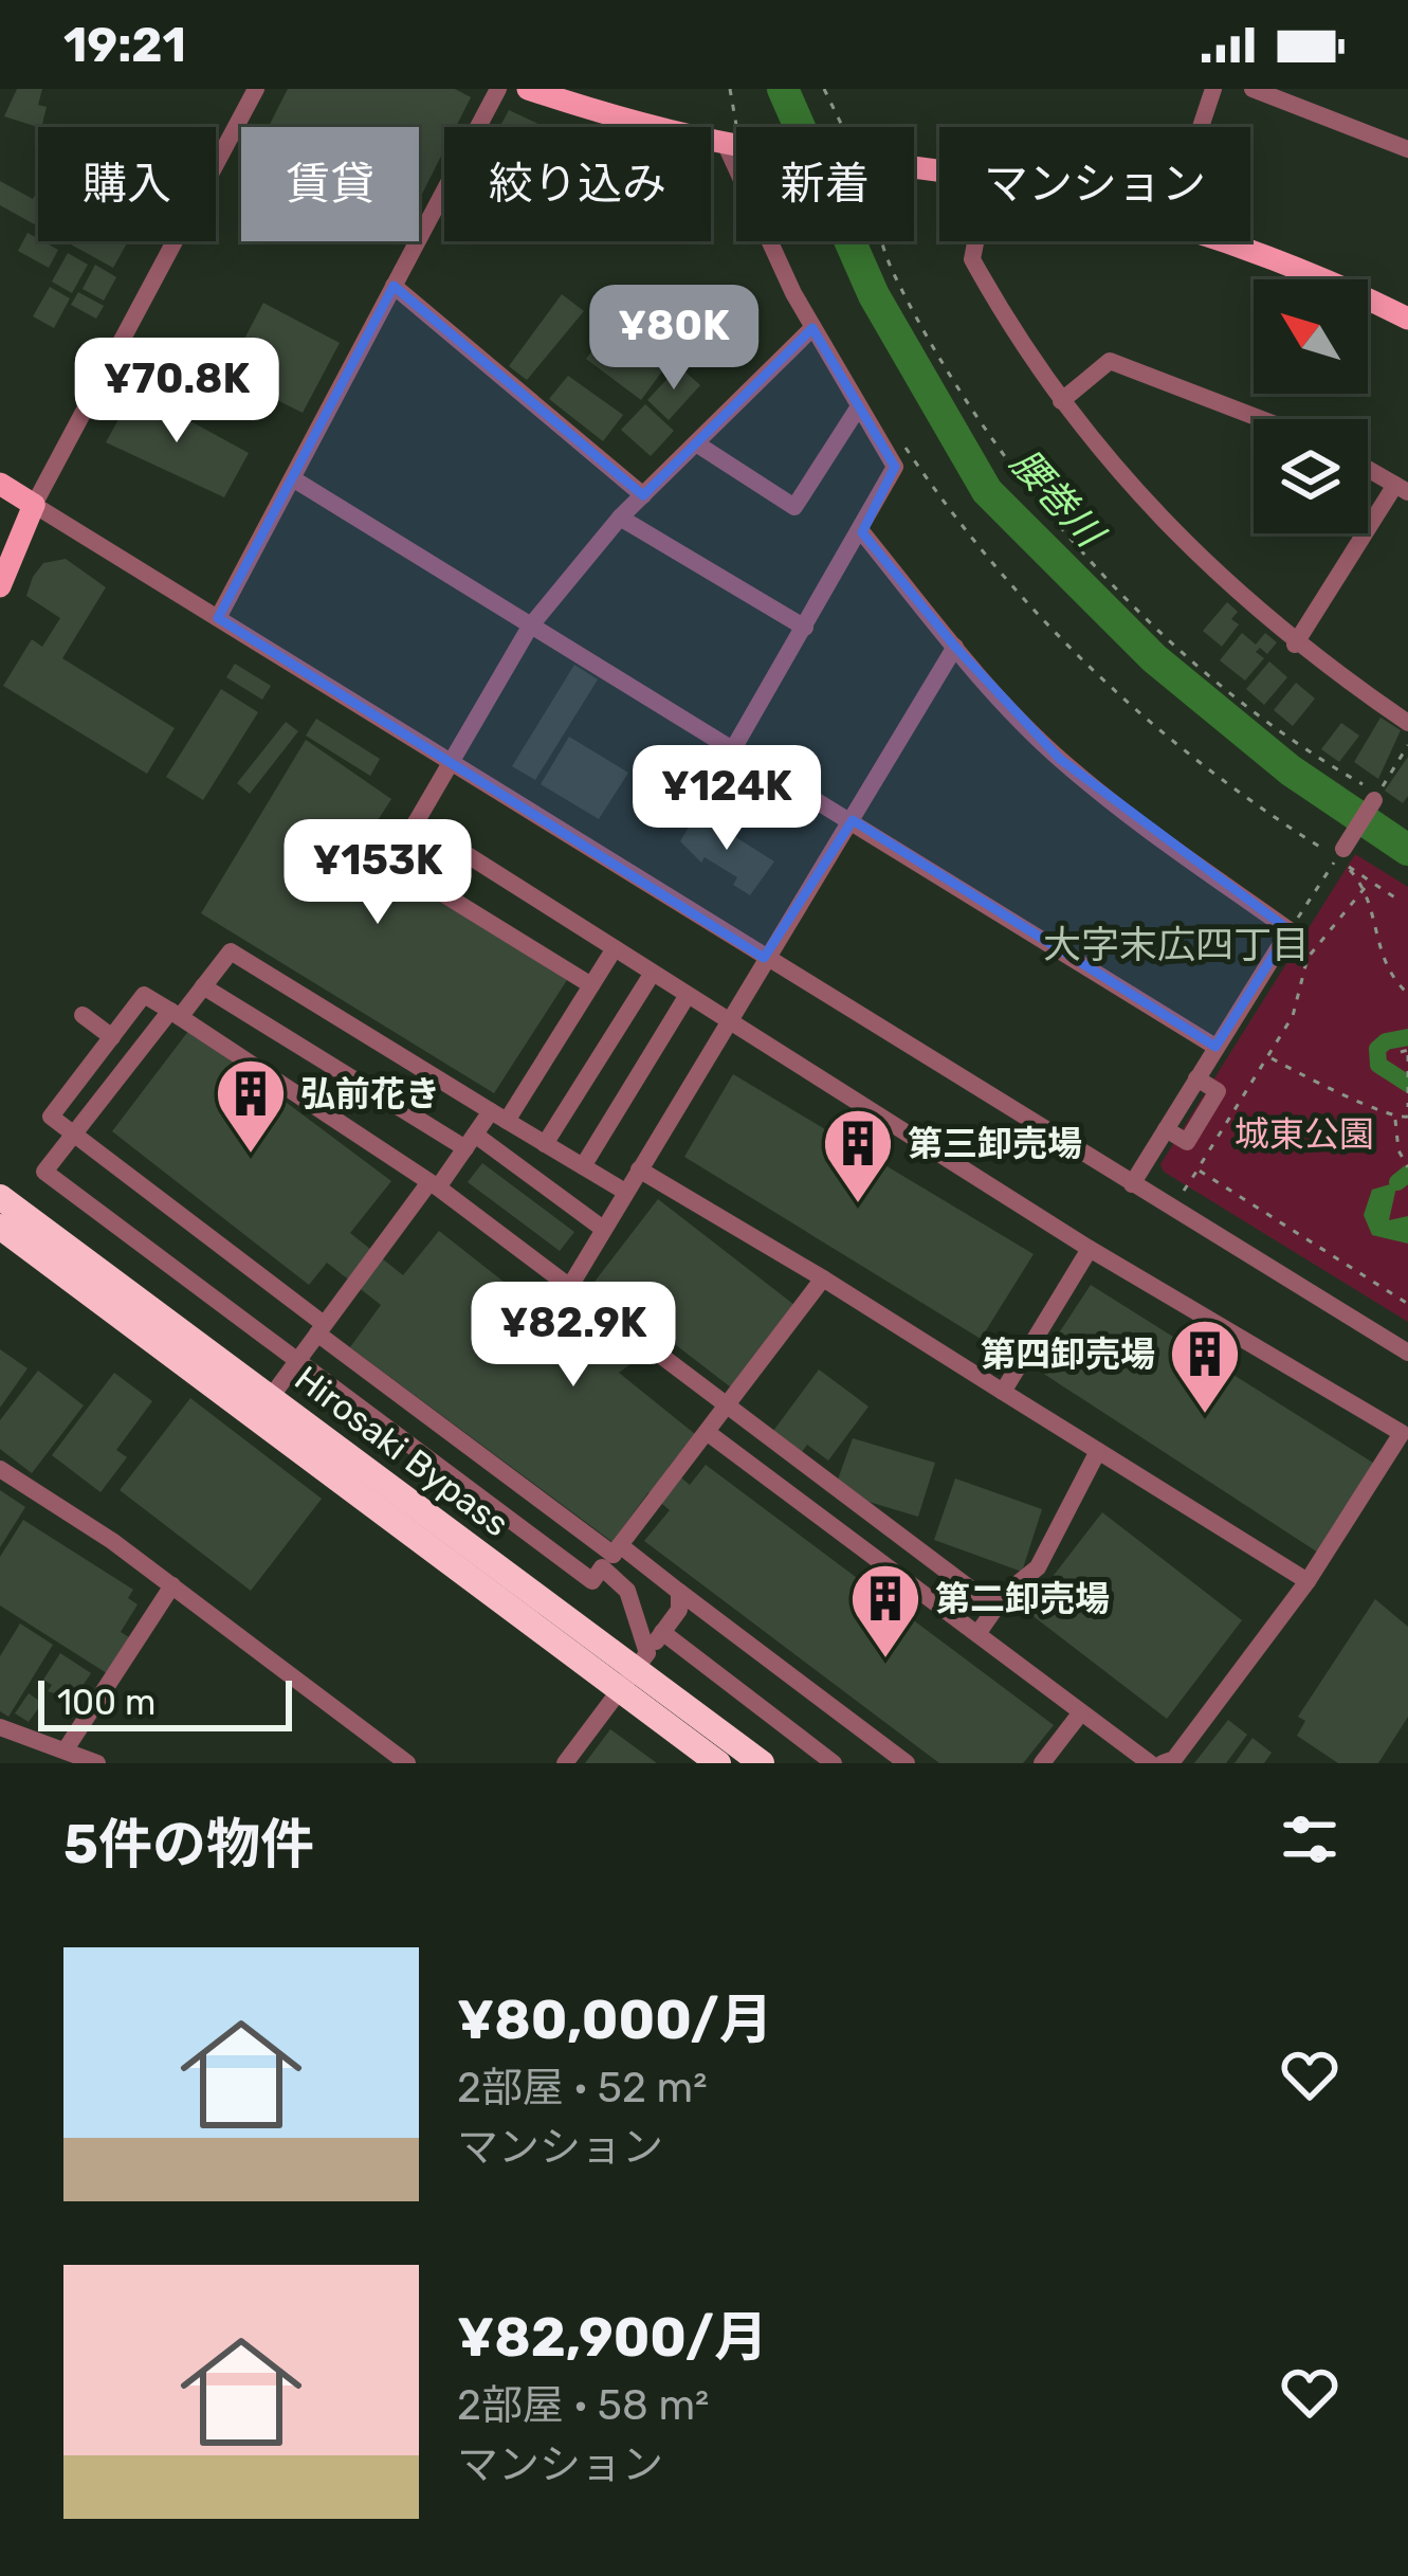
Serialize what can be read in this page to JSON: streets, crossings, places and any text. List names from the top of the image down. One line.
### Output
{"streets":{"highway":["Hirosaki Bypass"]},"districts":["大字末広四丁目"],"water":["腰巻川"],"parks":["城東公園"],"places":{"building":["弘前花き","第三卸売場","第四卸売場","第二卸売場"]},"scale_bar":"100 m","north":"top left","page":{"status":"19:21","chip":["購入","賃貸","絞り込み","新着","マンション"],"price":["¥80K","¥70.8K","¥124K","¥153K","¥82.9K"],"scale":"100 m","heading":"5件の物件","list":[{"name":"¥80,000/月","note":"2部屋 · 52 m² · マンション"},{"name":"¥82,900/月","note":"2部屋 · 58 m² · マンション"}]}}
